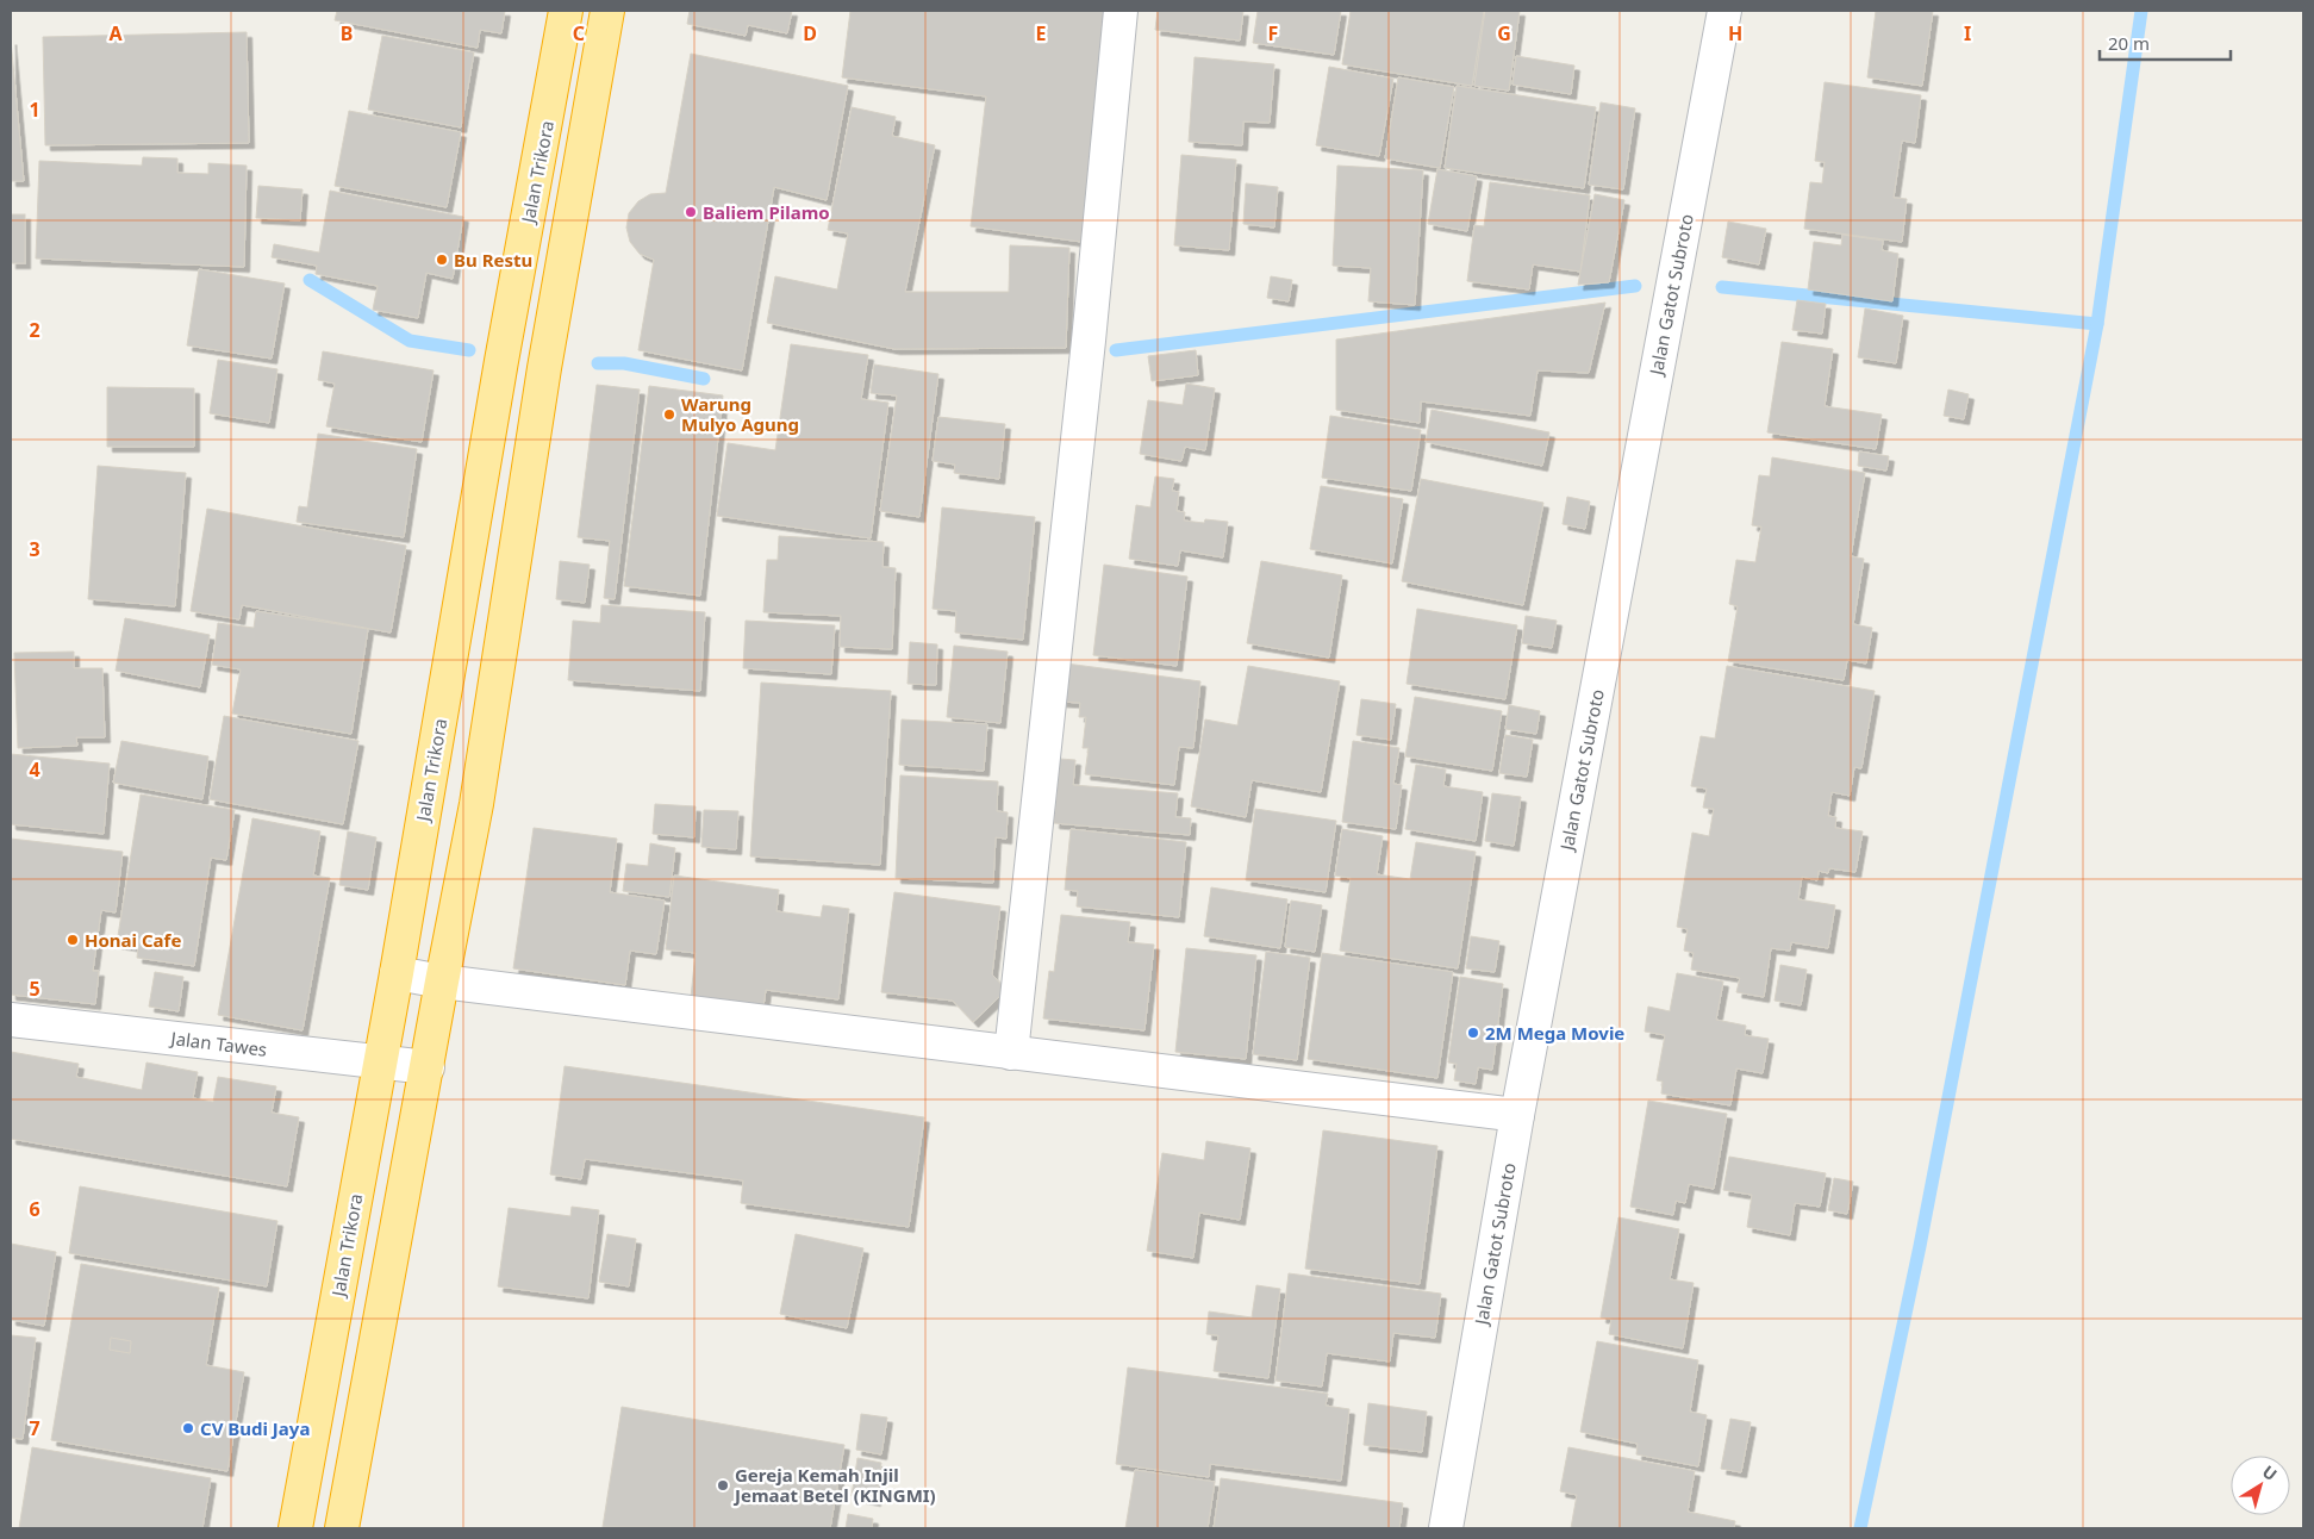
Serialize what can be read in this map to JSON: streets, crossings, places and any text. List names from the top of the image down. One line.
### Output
{"streets":{"highway":["Jalan Trikora"],"street":["Jalan Gatot Subroto","Jalan Tawes"]},"crossings":[["Jalan Trikora","Jalan Tawes"]],"places":["Baliem Pilamo","Bu Restu","Warung Mulyo Agung","Honai Cafe","2M Mega Movie","CV Budi Jaya","Gereja Kemah Injil Jemaat Betel (KINGMI)"],"scale_bar":"20 m","north":"top right","grid":{"columns":["A","B","C","D","E","F","G","H","I"],"rows":["1","2","3","4","5","6","7"]}}
